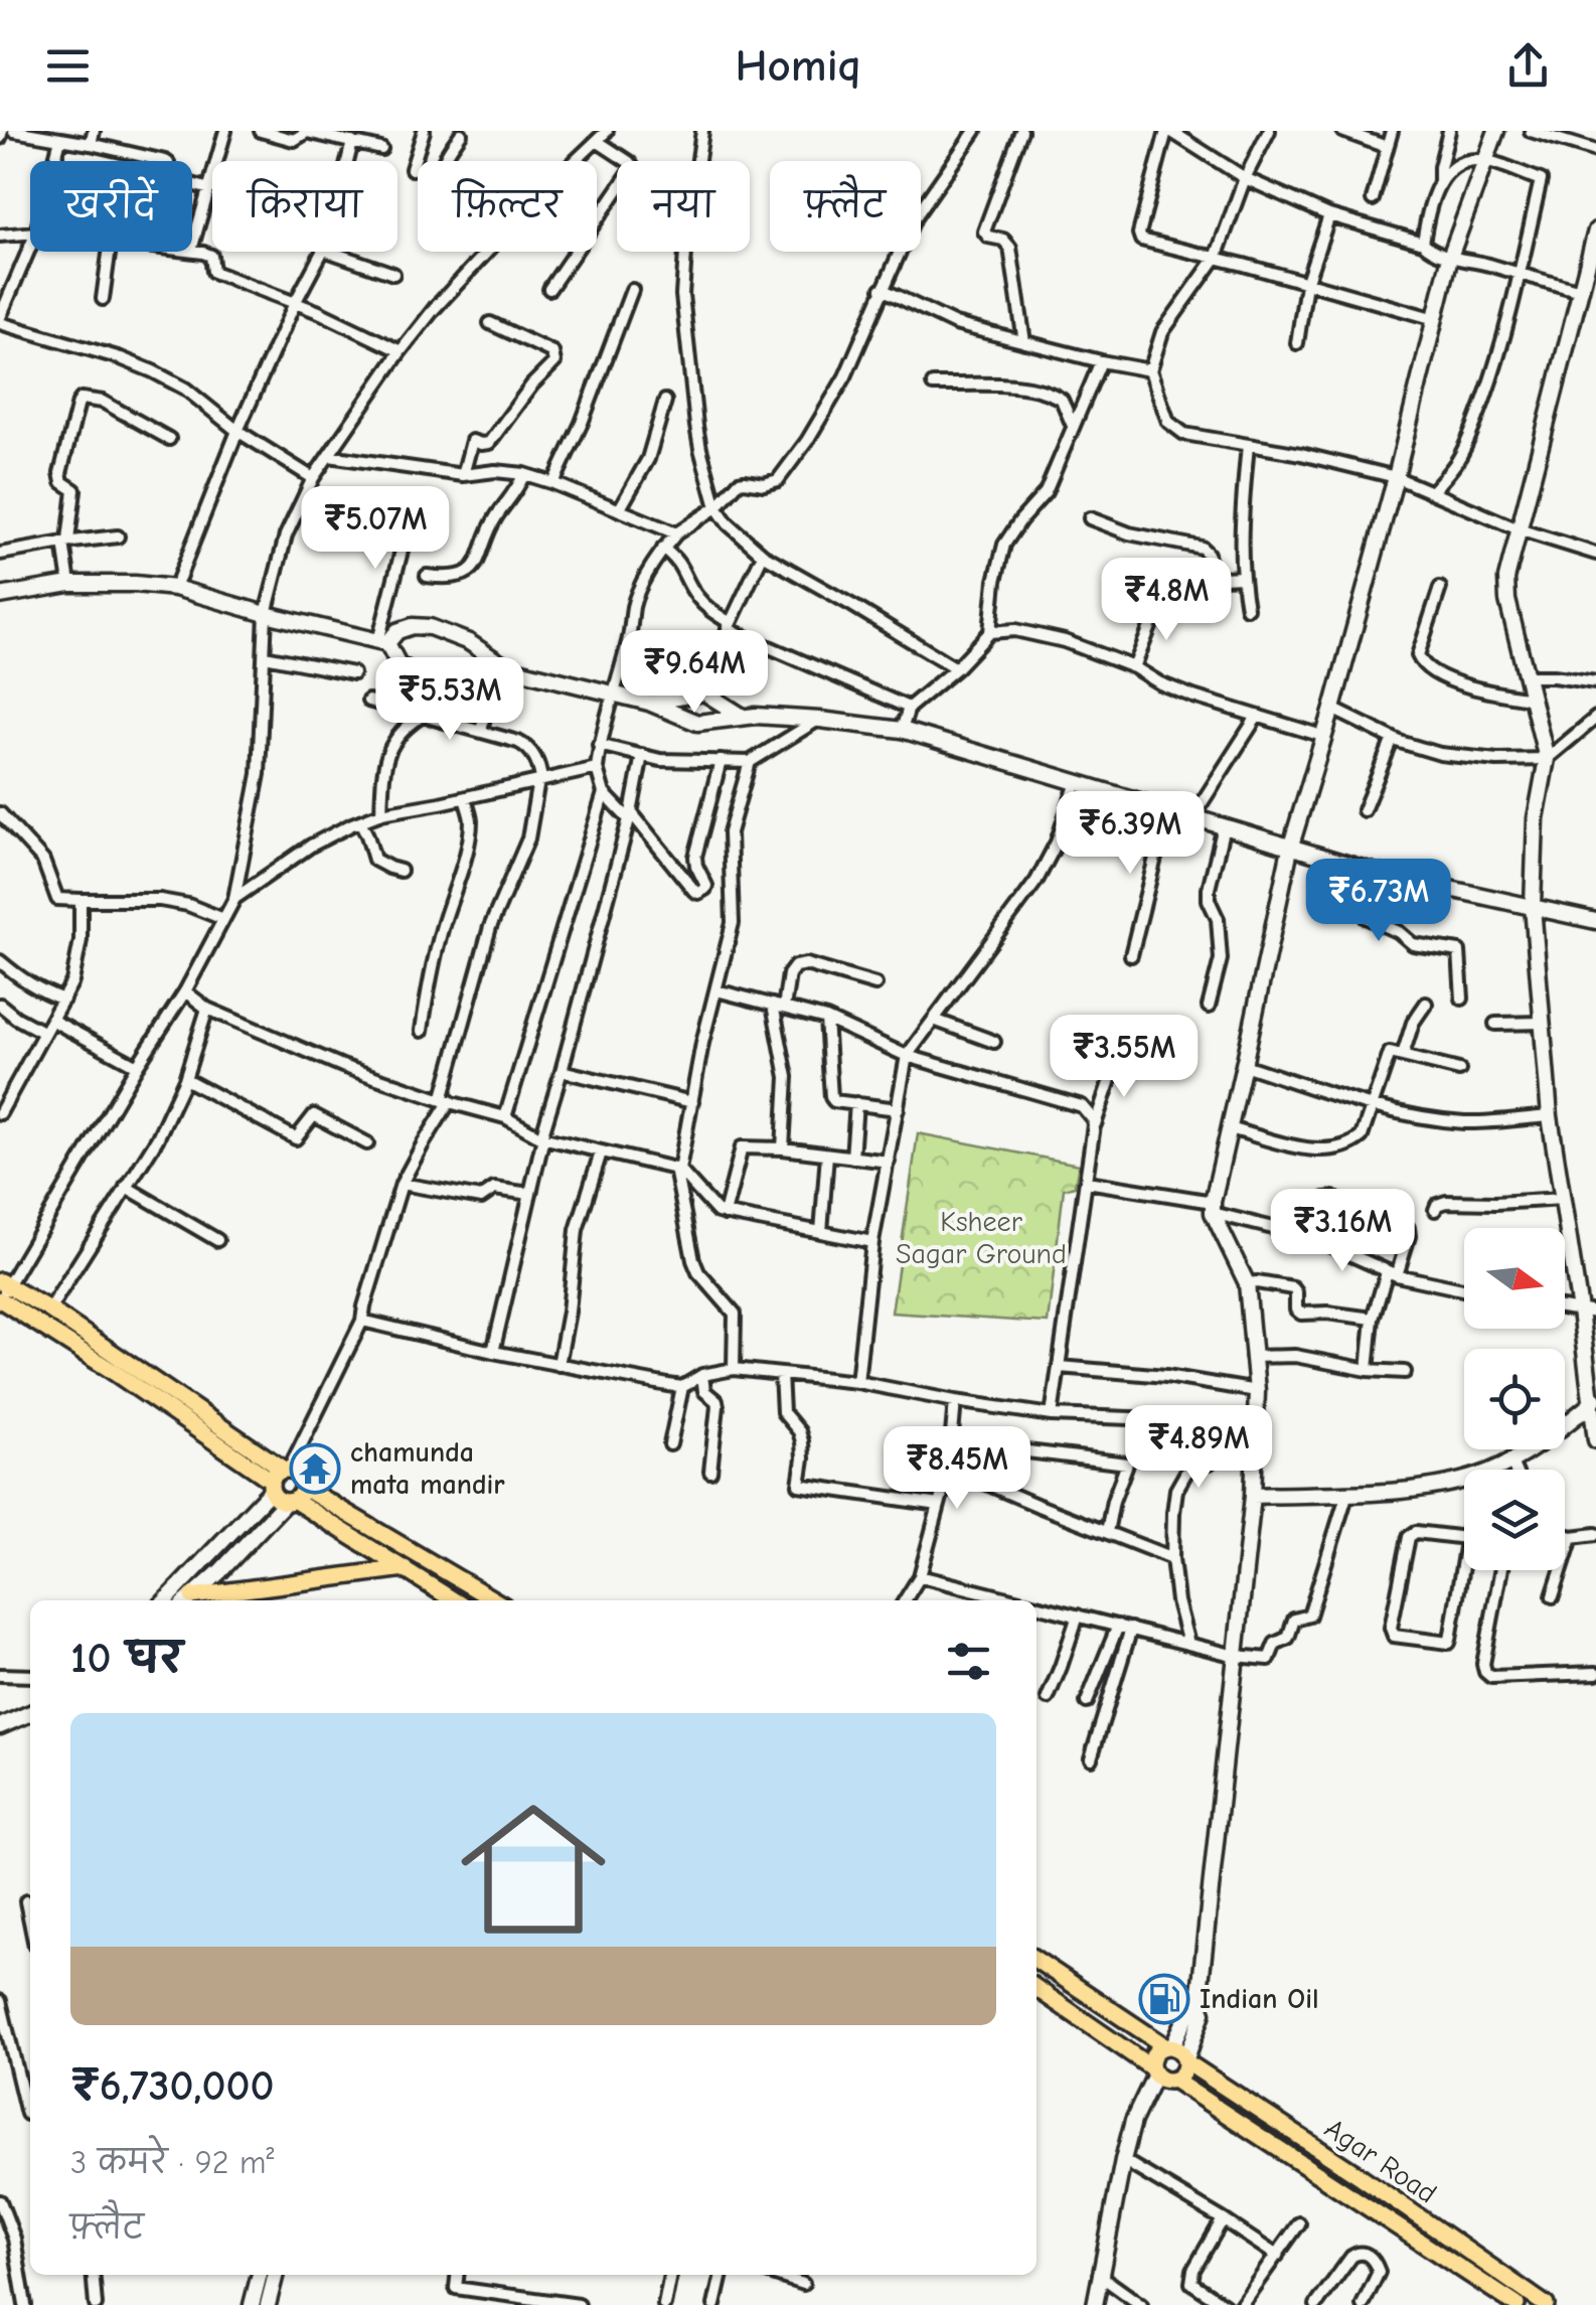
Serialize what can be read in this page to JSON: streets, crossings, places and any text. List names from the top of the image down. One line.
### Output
{"streets":{"main road":["Agar Road"]},"parks":["Ksheer Sagar Ground"],"places":{"temple":["chamunda mata mandir"],"fuel station":["Indian Oil"]},"north":"right","page":{"header":"Homiq","chip":["खरीदें","किराया","फ़िल्टर","नया","फ़्लैट"],"price":["₹5.07M","₹4.8M","₹9.64M","₹5.53M","₹6.39M","₹6.73M","₹3.55M","₹3.16M","₹4.89M","₹8.45M"],"heading":"10 घर","list":[{"name":"₹6,730,000","note":"3 कमरे · 92 m² · फ़्लैट"}]}}
